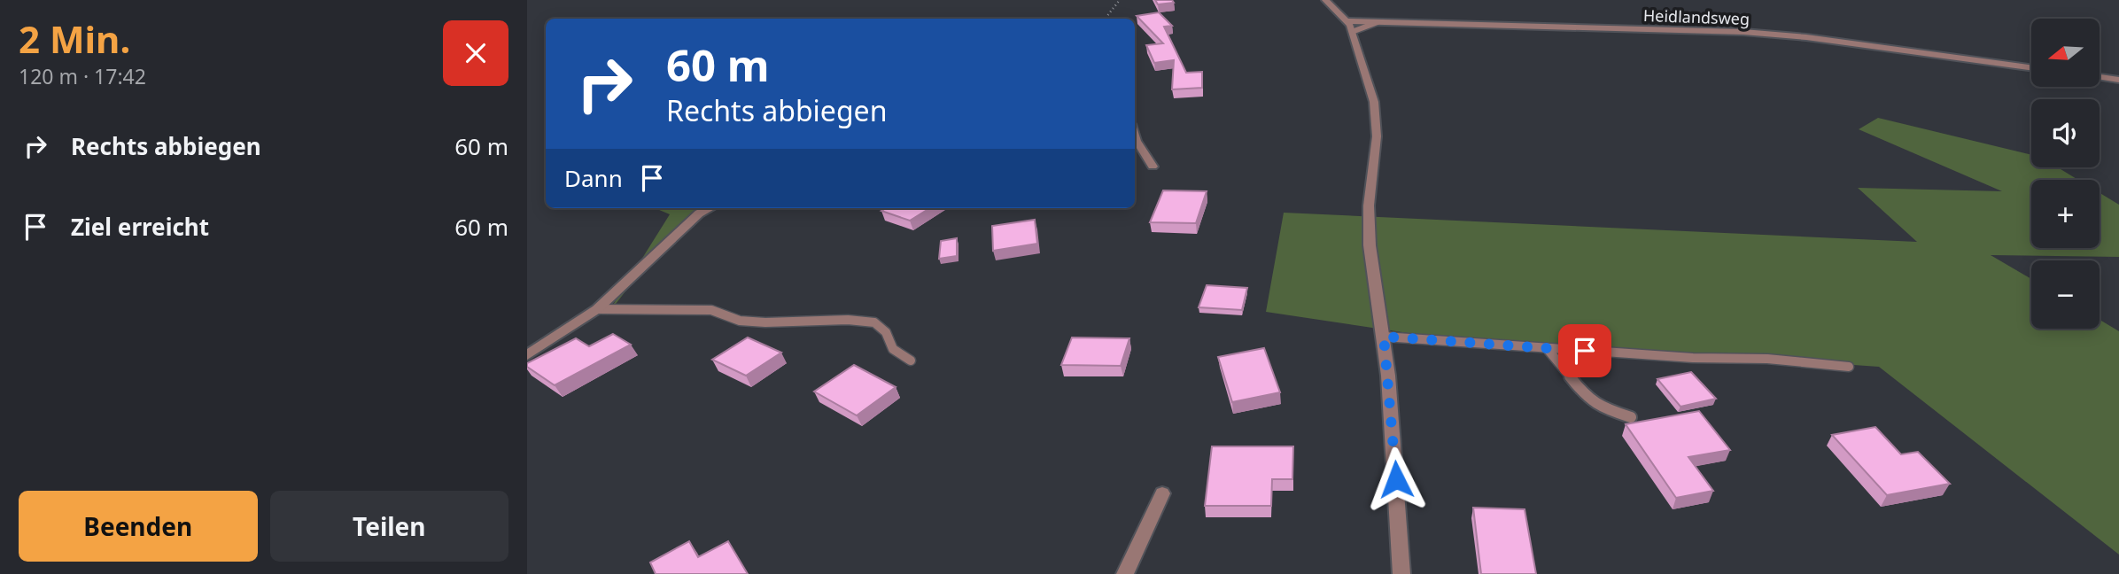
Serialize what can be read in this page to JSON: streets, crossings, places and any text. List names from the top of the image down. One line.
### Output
{"streets":{"street":["Heidlandsweg"]},"north":"left","page":{"heading":["2 Min.","120 m · 17:42"],"map_buttons":["+","−"],"turn":["60 m","Rechts abbiegen"],"list":[{"name":"Rechts abbiegen","value":"60 m"},{"name":"Ziel erreicht","value":"60 m"}],"then":"Dann","buttons":["Beenden","Teilen"]}}
